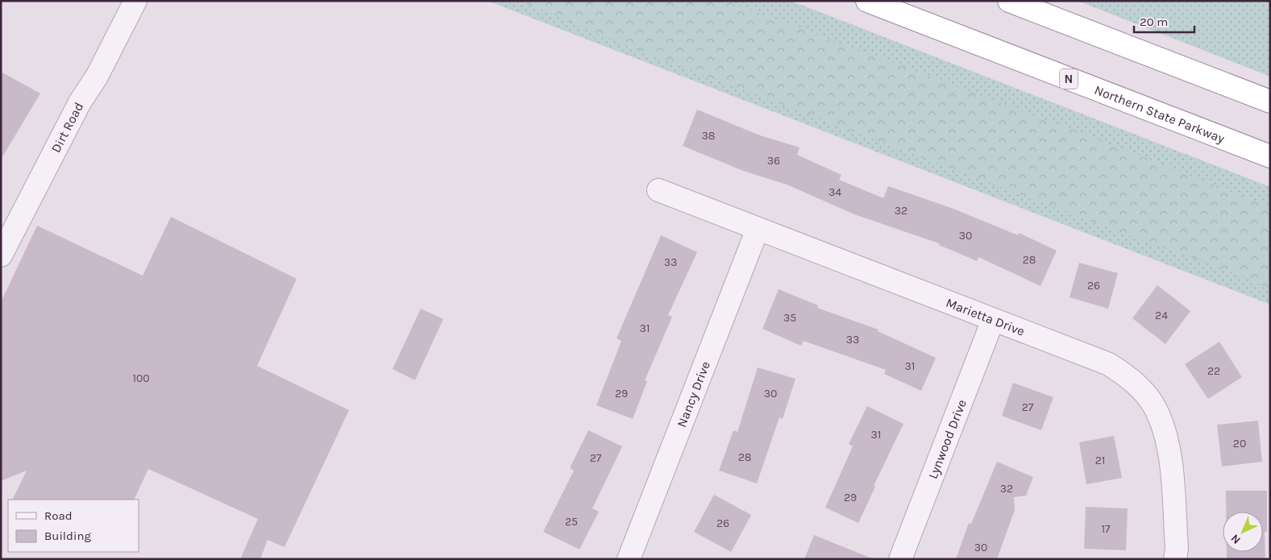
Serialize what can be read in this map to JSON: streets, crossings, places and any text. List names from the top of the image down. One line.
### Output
{"streets":{"highway":["N","Northern State Parkway"],"street":["Dirt Road","Marietta Drive","Nancy Drive","Lynwood Drive"]},"crossings":[["Marietta Drive","Nancy Drive"],["Marietta Drive","Lynwood Drive"]],"house_numbers":["38","36","34","32","30","28","33","26","24","35","31","33","31","22","100","29","30","27","31","20","28","27","21","32","29","25","26","17","30"],"legend":["Road","Building"],"scale_bar":"20 m","north":"bottom left"}
